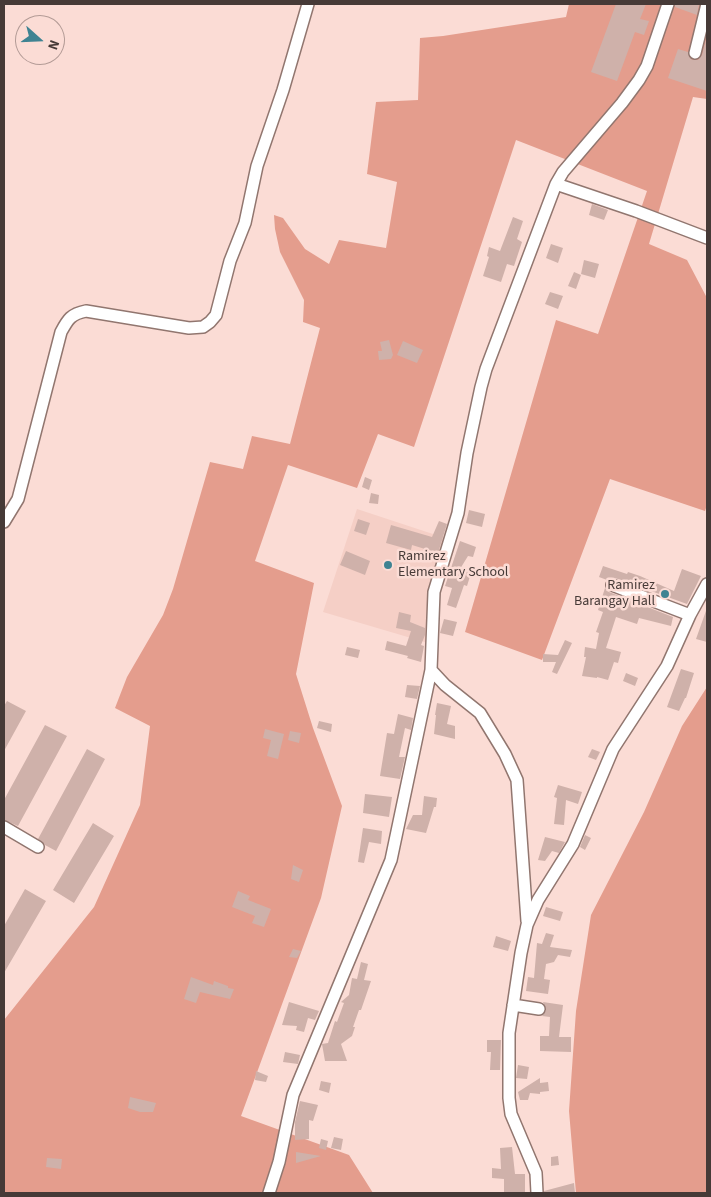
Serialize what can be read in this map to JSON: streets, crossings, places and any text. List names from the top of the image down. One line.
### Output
{"places":["Ramirez Elementary School","Ramirez Barangay Hall"],"north":"right"}
